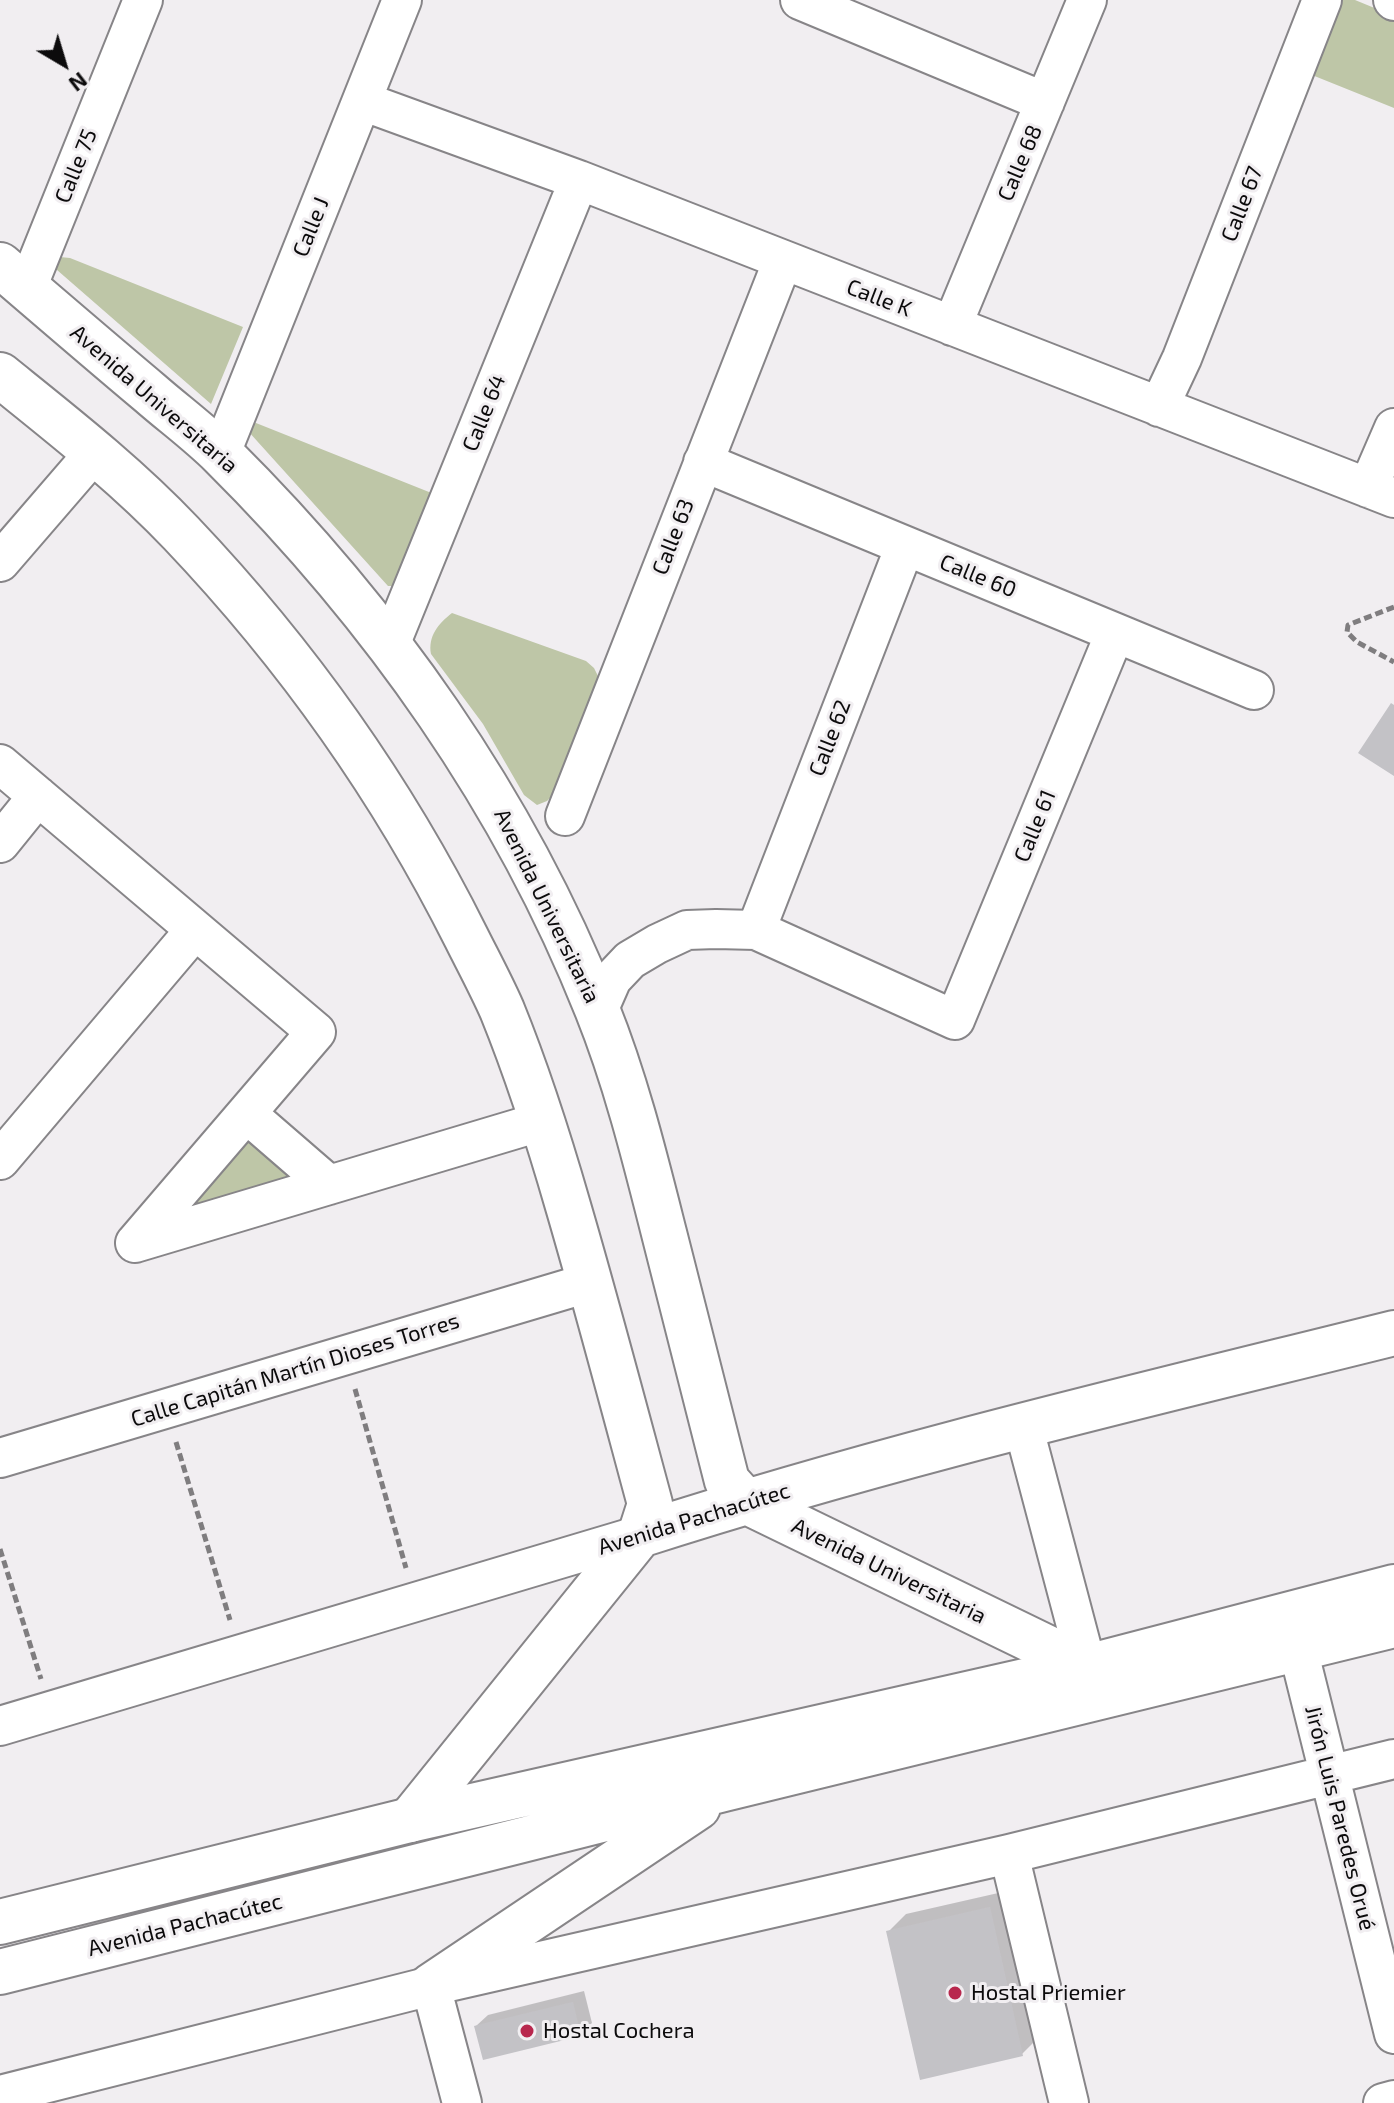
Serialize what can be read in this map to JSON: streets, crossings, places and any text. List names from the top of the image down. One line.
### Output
{"streets":{"street":["Calle 68","Calle 75","Calle 67","Calle J","Calle K","Avenida Universitaria","Calle 64","Calle 63","Calle 60","Calle 62","Calle 61","Calle Capitán Martín Dioses Torres","Avenida Pachacútec","Jirón Luis Paredes Orué"]},"crossings":[["Calle 68","Calle K"],["Calle 75","Avenida Universitaria"],["Calle 67","Calle K"],["Calle J","Calle K"],["Calle J","Avenida Universitaria"],["Calle K","Calle 64"],["Calle K","Calle 63"],["Avenida Universitaria","Calle 64"],["Avenida Universitaria","Avenida Pachacútec"],["Calle 63","Calle 60"],["Calle 60","Calle 62"],["Calle 60","Calle 61"],["Calle 62","Calle 61"],["Avenida Pachacútec","Jirón Luis Paredes Orué"]],"places":["Hostal Priemier","Hostal Cochera"],"north":"bottom right"}
